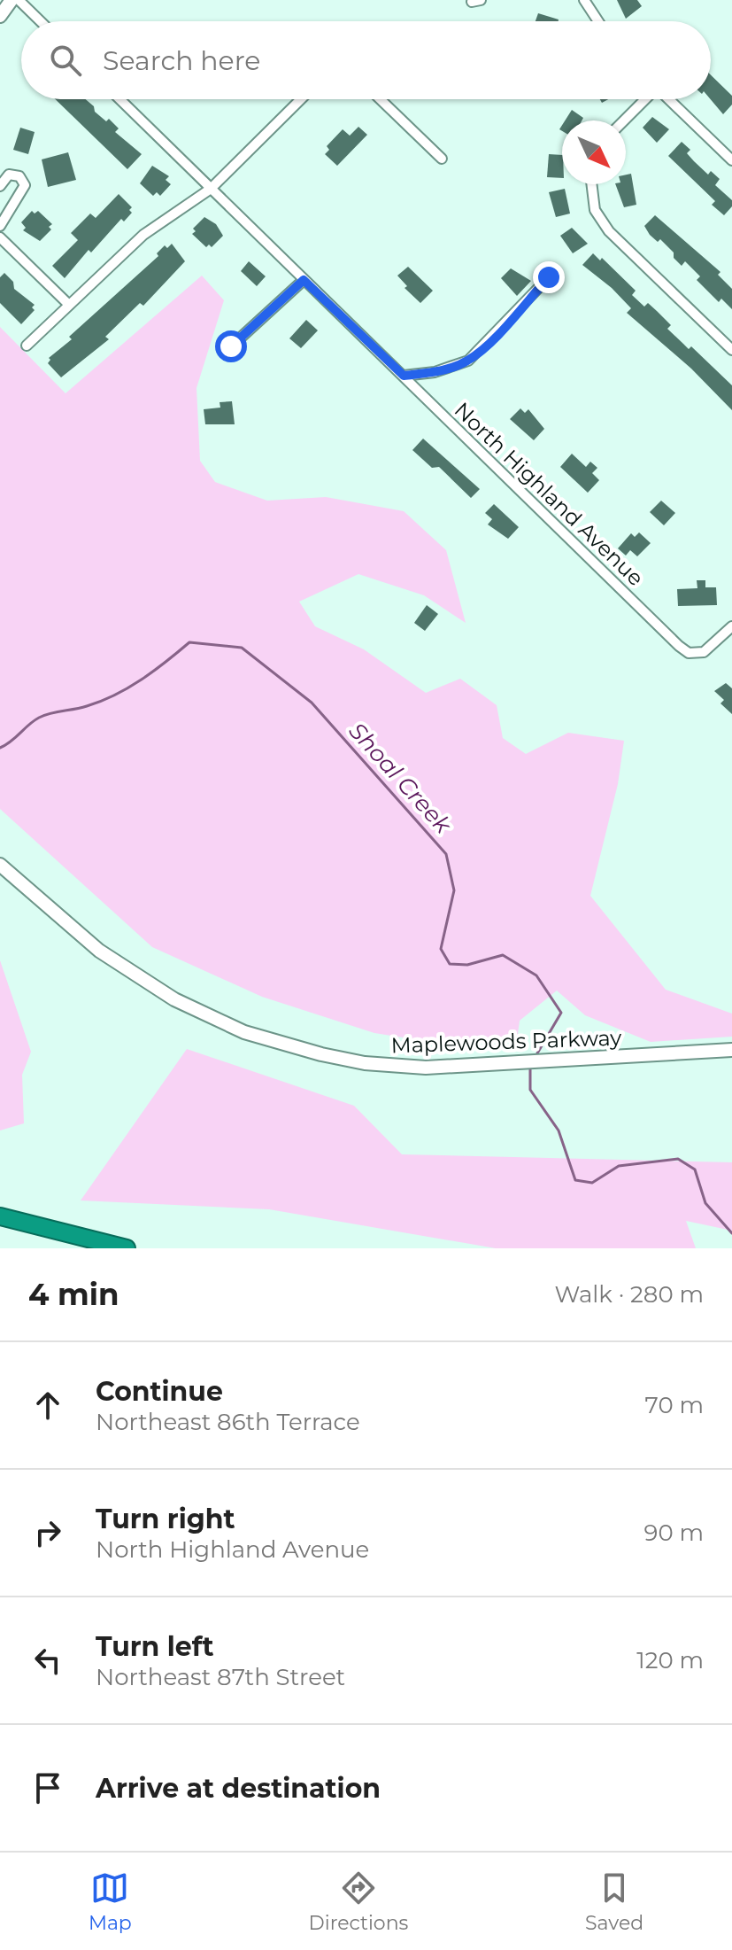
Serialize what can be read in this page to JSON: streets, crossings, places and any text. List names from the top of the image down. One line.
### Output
{"streets":{"main road":["Maplewoods Parkway"],"street":["North Highland Avenue"]},"water":["Shoal Creek"],"north":"bottom right","page":{"search":"Search here","heading":["4 min","Walk · 280 m"],"list":[["Continue","Northeast 86th Terrace","70 m"],["Turn right","North Highland Avenue","90 m"],["Turn left","Northeast 87th Street","120 m"],"Arrive at destination"],"nav":["Map","Directions","Saved"]}}
